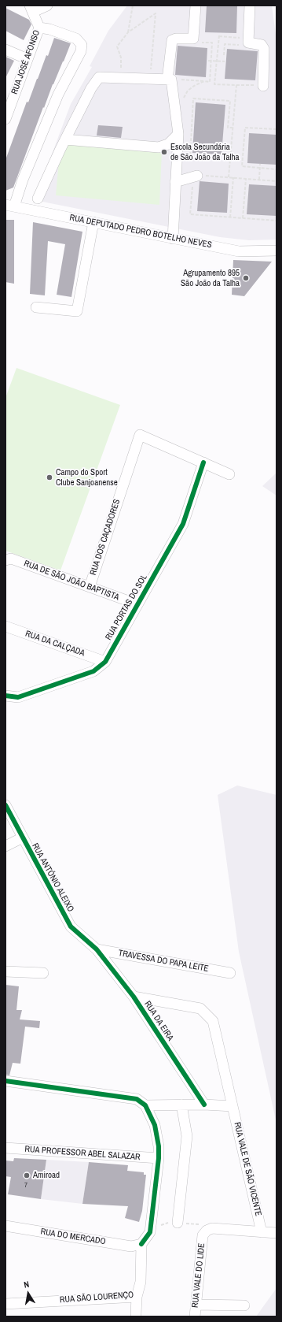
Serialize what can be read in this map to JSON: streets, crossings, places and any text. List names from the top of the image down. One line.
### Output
{"streets":{"street":["RUA JOSÉ AFONSO","RUA DEPUTADO PEDRO BOTELHO NEVES","RUA DOS CAÇADORES","RUA DE SÃO JOÃO BAPTISTA","RUA PORTAS DO SOL","RUA DA CALÇADA","RUA ANTÓNIO ALEIXO","TRAVESSA DO PAPA LEITE","RUA DA EIRA","RUA PROFESSOR ABEL SALAZAR","RUA VALE DE SÃO VICENTE","RUA DO MERCADO","RUA VALE DO LIDE","RUA SÃO LOURENÇO"]},"crossings":[["RUA DOS CAÇADORES","RUA DE SÃO JOÃO BAPTISTA"],["RUA DOS CAÇADORES","RUA PORTAS DO SOL"],["RUA DE SÃO JOÃO BAPTISTA","RUA PORTAS DO SOL"],["RUA PORTAS DO SOL","RUA DA CALÇADA"],["RUA ANTÓNIO ALEIXO","TRAVESSA DO PAPA LEITE"],["RUA ANTÓNIO ALEIXO","RUA DA EIRA"],["TRAVESSA DO PAPA LEITE","RUA DA EIRA"],["RUA DA EIRA","RUA VALE DE SÃO VICENTE"],["RUA DO MERCADO","RUA SÃO LOURENÇO"]],"places":["Escola Secundária de São João da Talha","Agrupamento 895 São João da Talha","Campo do Sport Clube Sanjoanense","Amiroad"],"house_numbers":["7"],"north":"top"}
